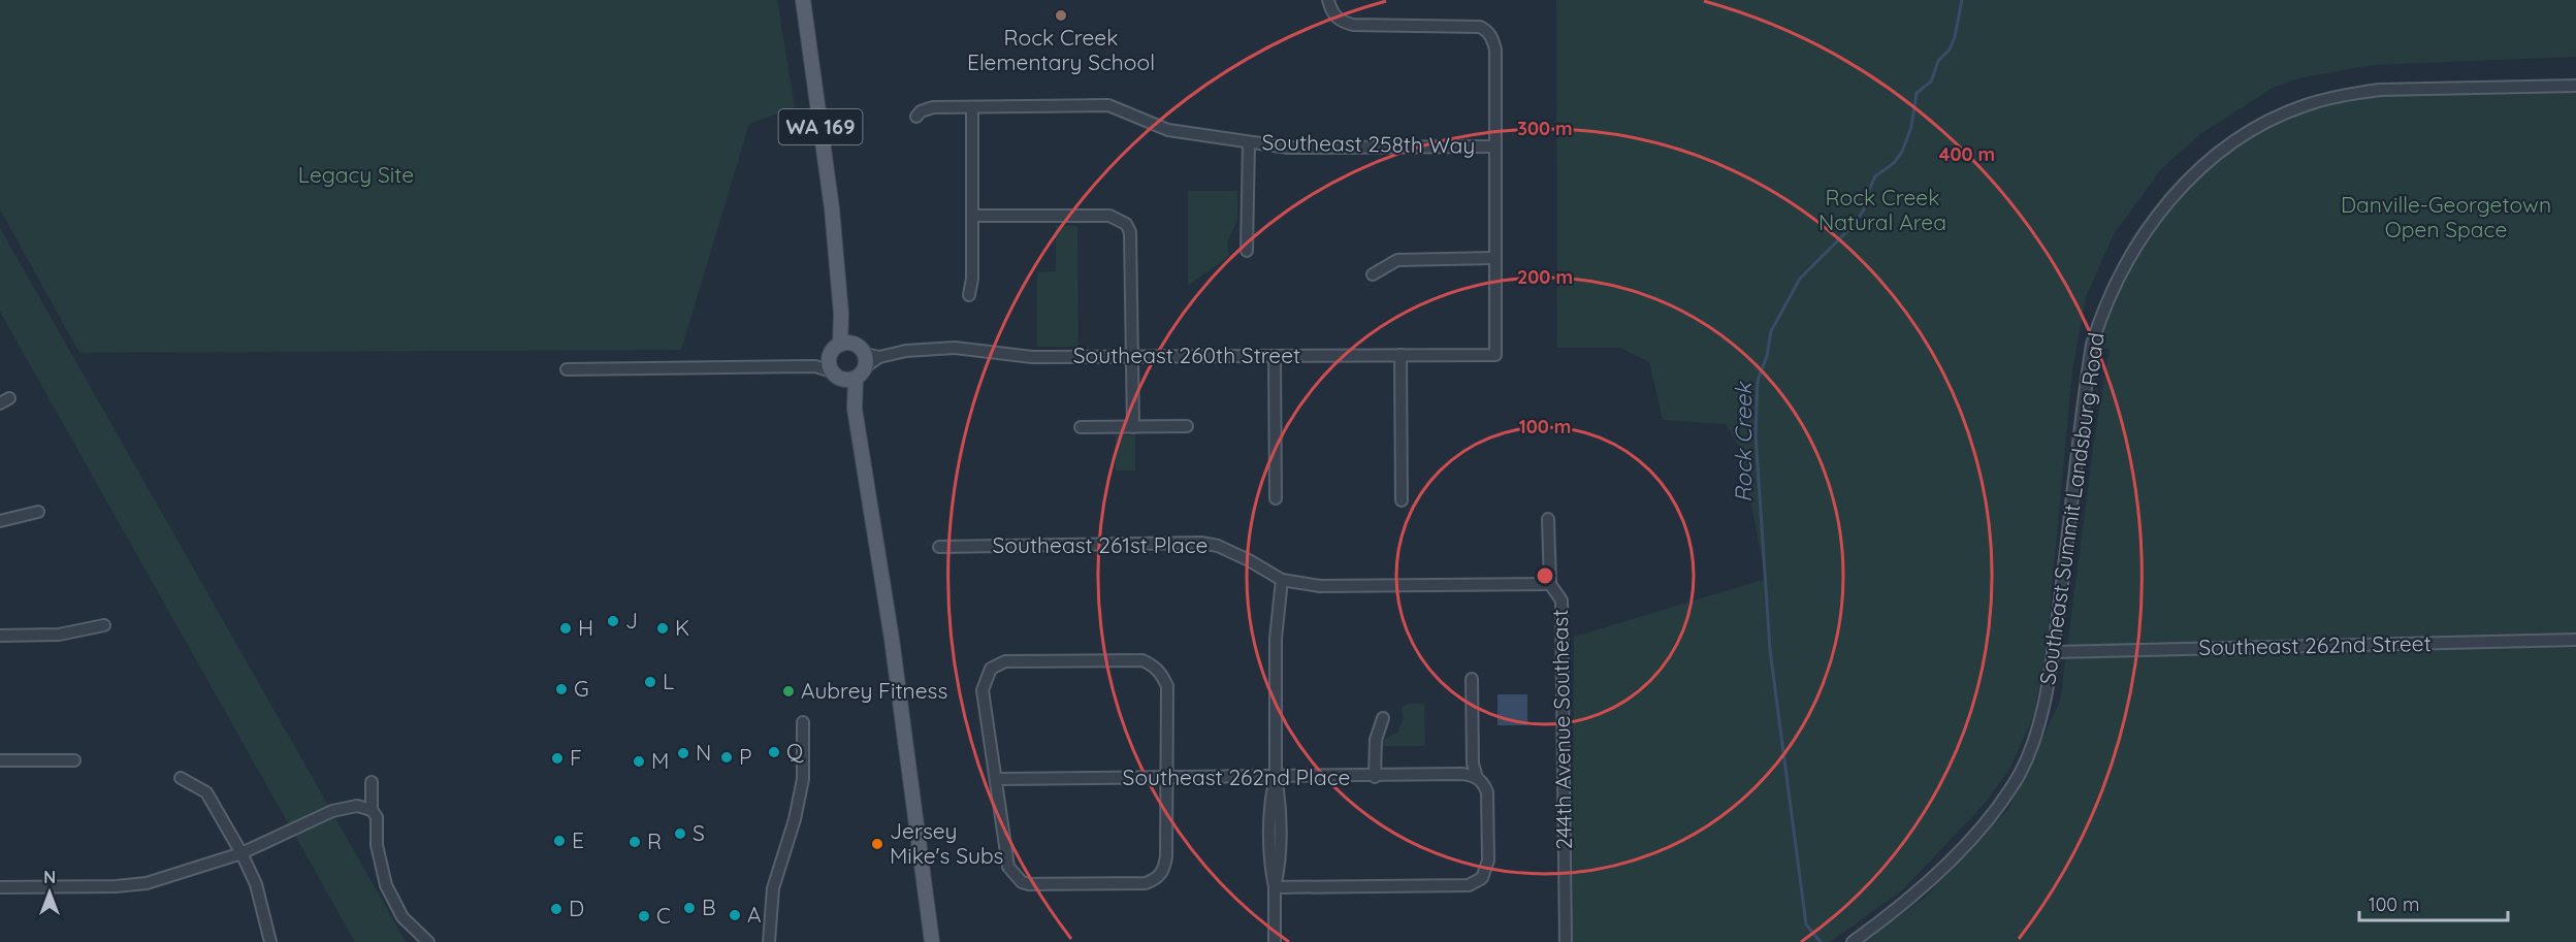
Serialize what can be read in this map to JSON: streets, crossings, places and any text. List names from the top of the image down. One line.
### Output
{"streets":{"main road":["WA 169"],"street":["Southeast 258th Way","Southeast 260th Street","Southeast Summit Landsburg Road","Southeast 261st Place","Southeast 262nd Street","244th Avenue Southeast","Southeast 262nd Place"]},"crossings":[["WA 169","Southeast 260th Street"],["Southeast Summit Landsburg Road","Southeast 262nd Street"],["Southeast 261st Place","244th Avenue Southeast"]],"water":["Rock Creek"],"parks":["Legacy Site","Rock Creek Natural Area","Danville-Georgetown Open Space"],"places":["Rock Creek Elementary School","J","H","K","L","G","Aubrey Fitness","Q","N","P","F","M","S","E","R","Jersey Mike's Subs","B","D","A","C"],"scale_bar":"100 m","north":"top","rings":["300 m","400 m","200 m","100 m"]}
